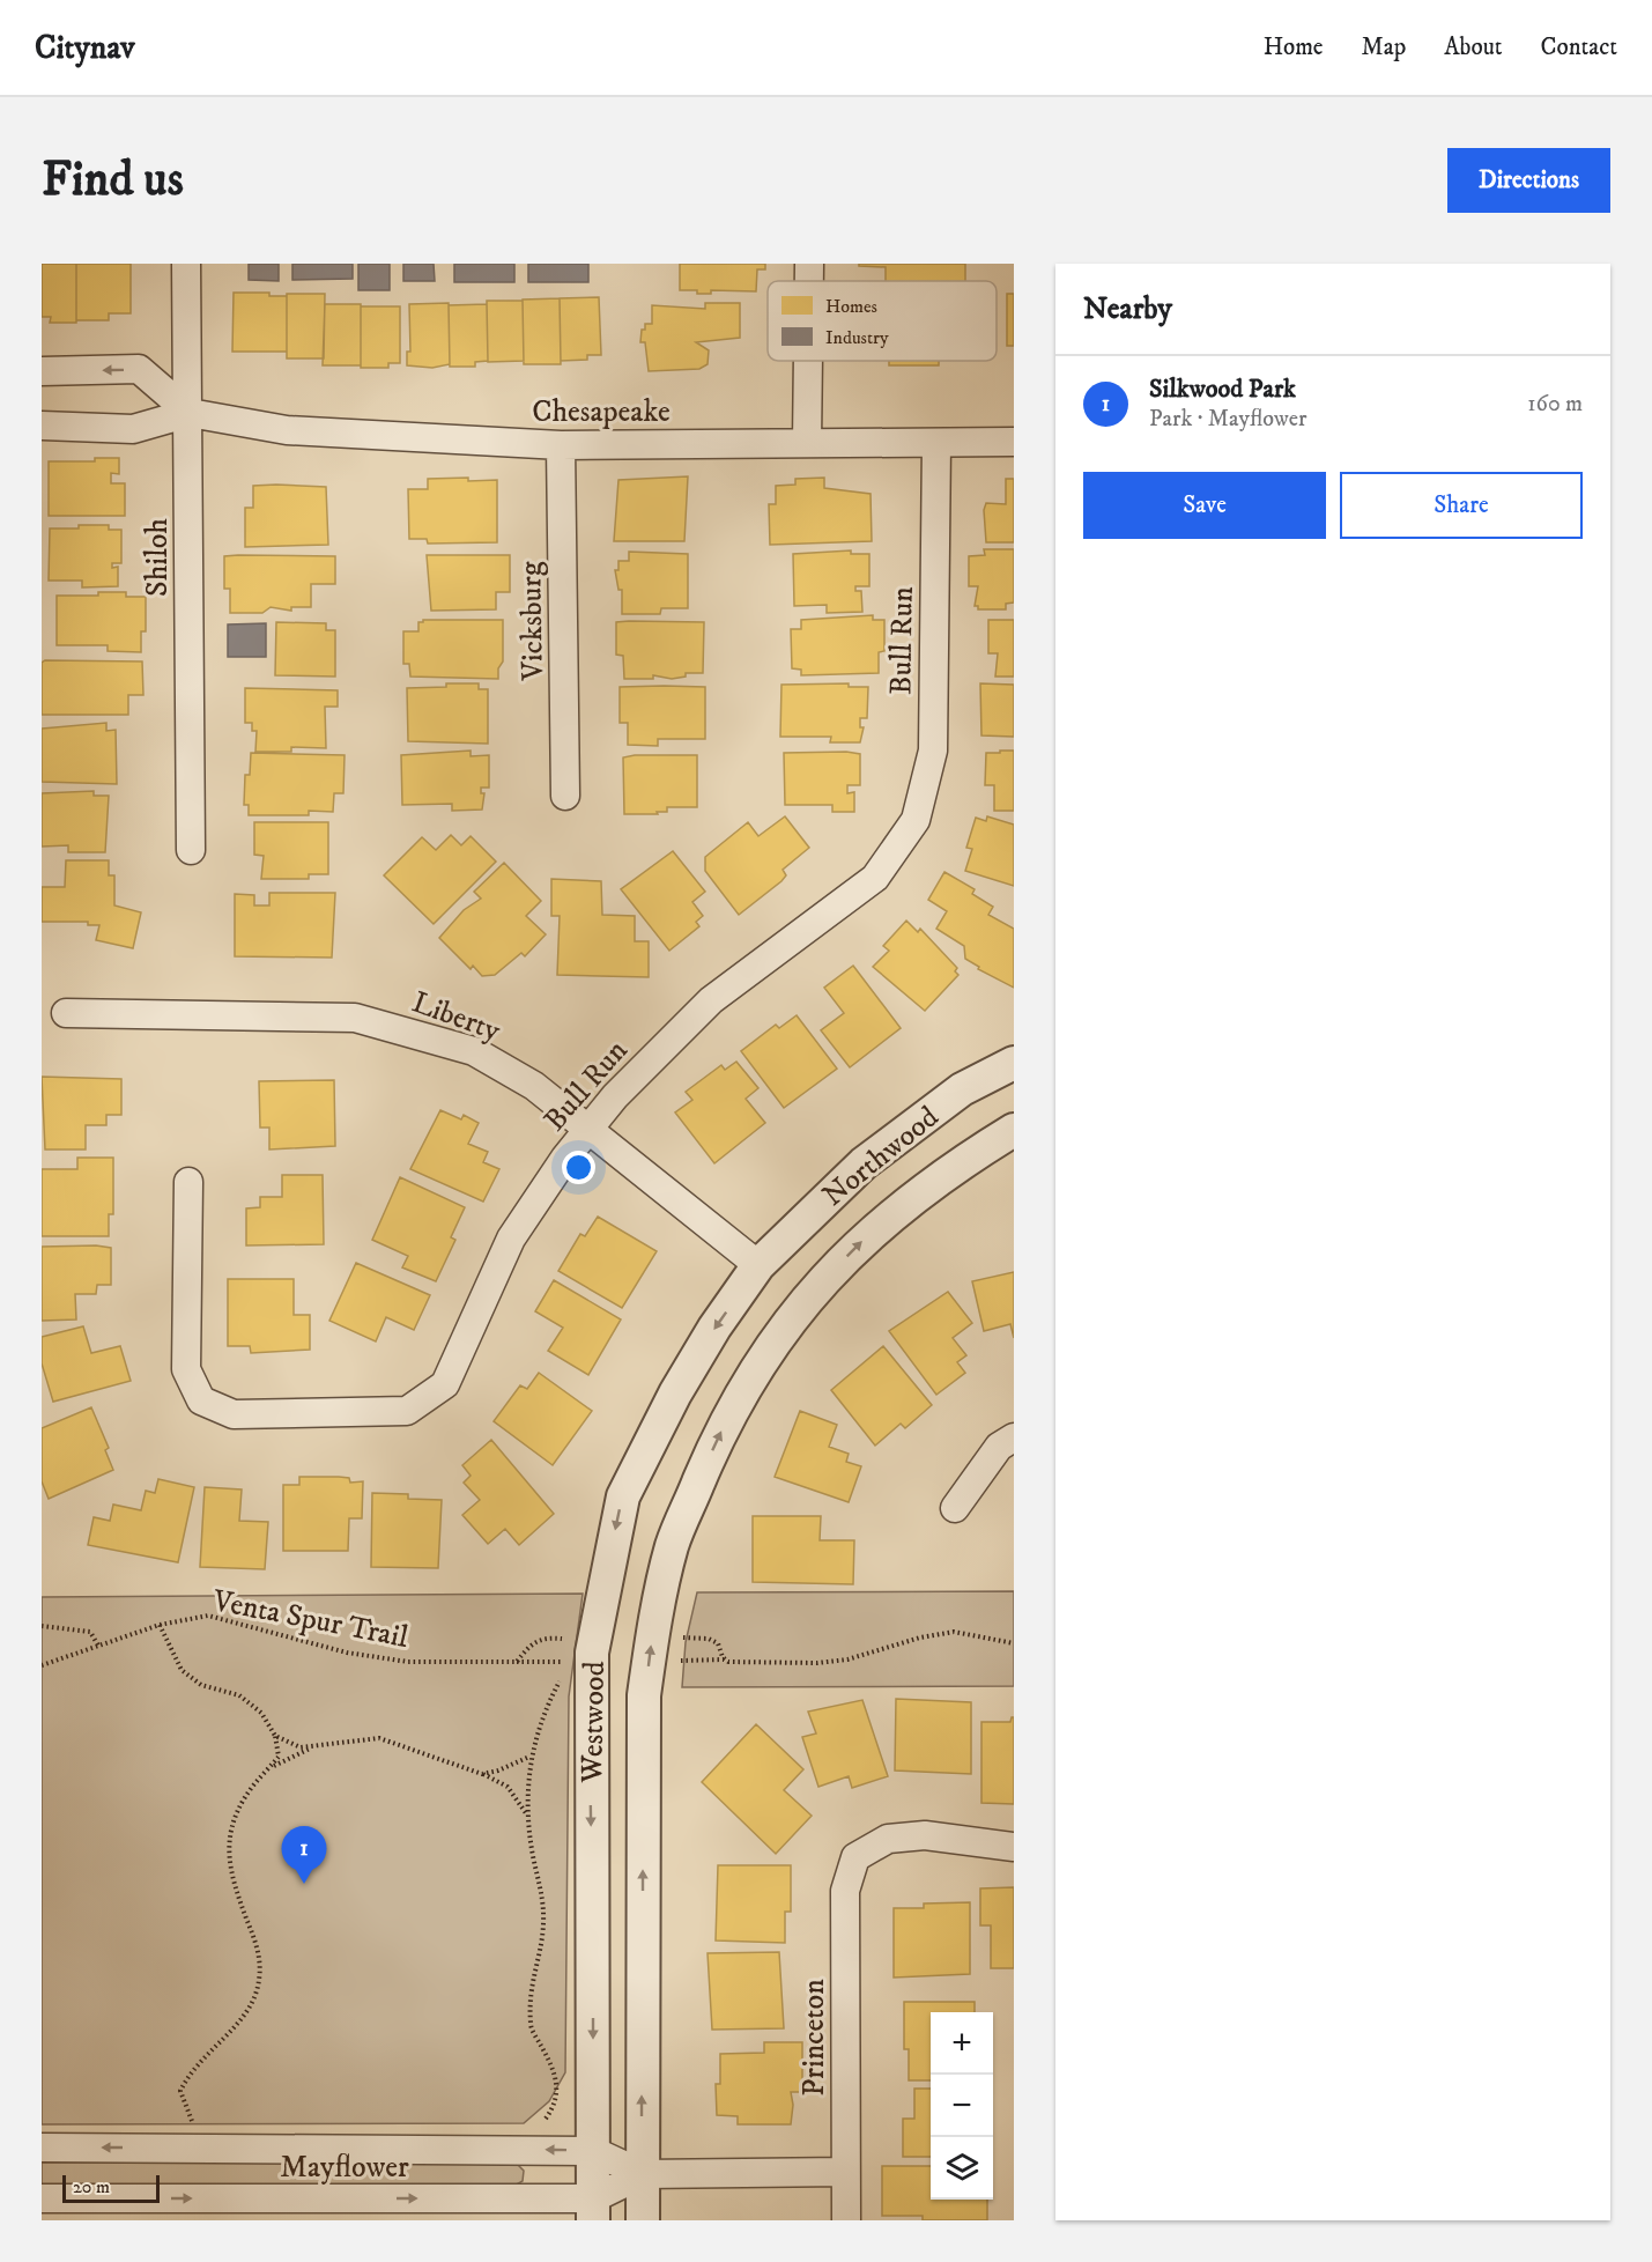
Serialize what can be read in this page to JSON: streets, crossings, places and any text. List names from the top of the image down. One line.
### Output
{"streets":{"street":["Chesapeake","Shiloh","Vicksburg","Bull Run","Liberty","Northwood","Westwood","Princeton","Mayflower"],"path":["Venta Spur Trail"]},"crossings":[["Chesapeake","Shiloh"],["Chesapeake","Vicksburg"],["Chesapeake","Bull Run"],["Bull Run","Liberty"],["Liberty","Northwood"],["Liberty","Westwood"],["Northwood","Westwood"],["Westwood","Mayflower"],["Princeton","Mayflower"]],"legend":["Homes","Industry"],"scale_bar":"20 m","page":{"header":"Citynav","nav":["Home","Map","About","Contact"],"buttons":["Directions",["Save","Share"]],"title":"Find us","heading":"Nearby","list":[{"mark":"1","name":"Silkwood Park","note":"Park · Mayflower","value":"160 m"}],"pins":"1","map_buttons":["+","−"],"scale":"20 m"}}
